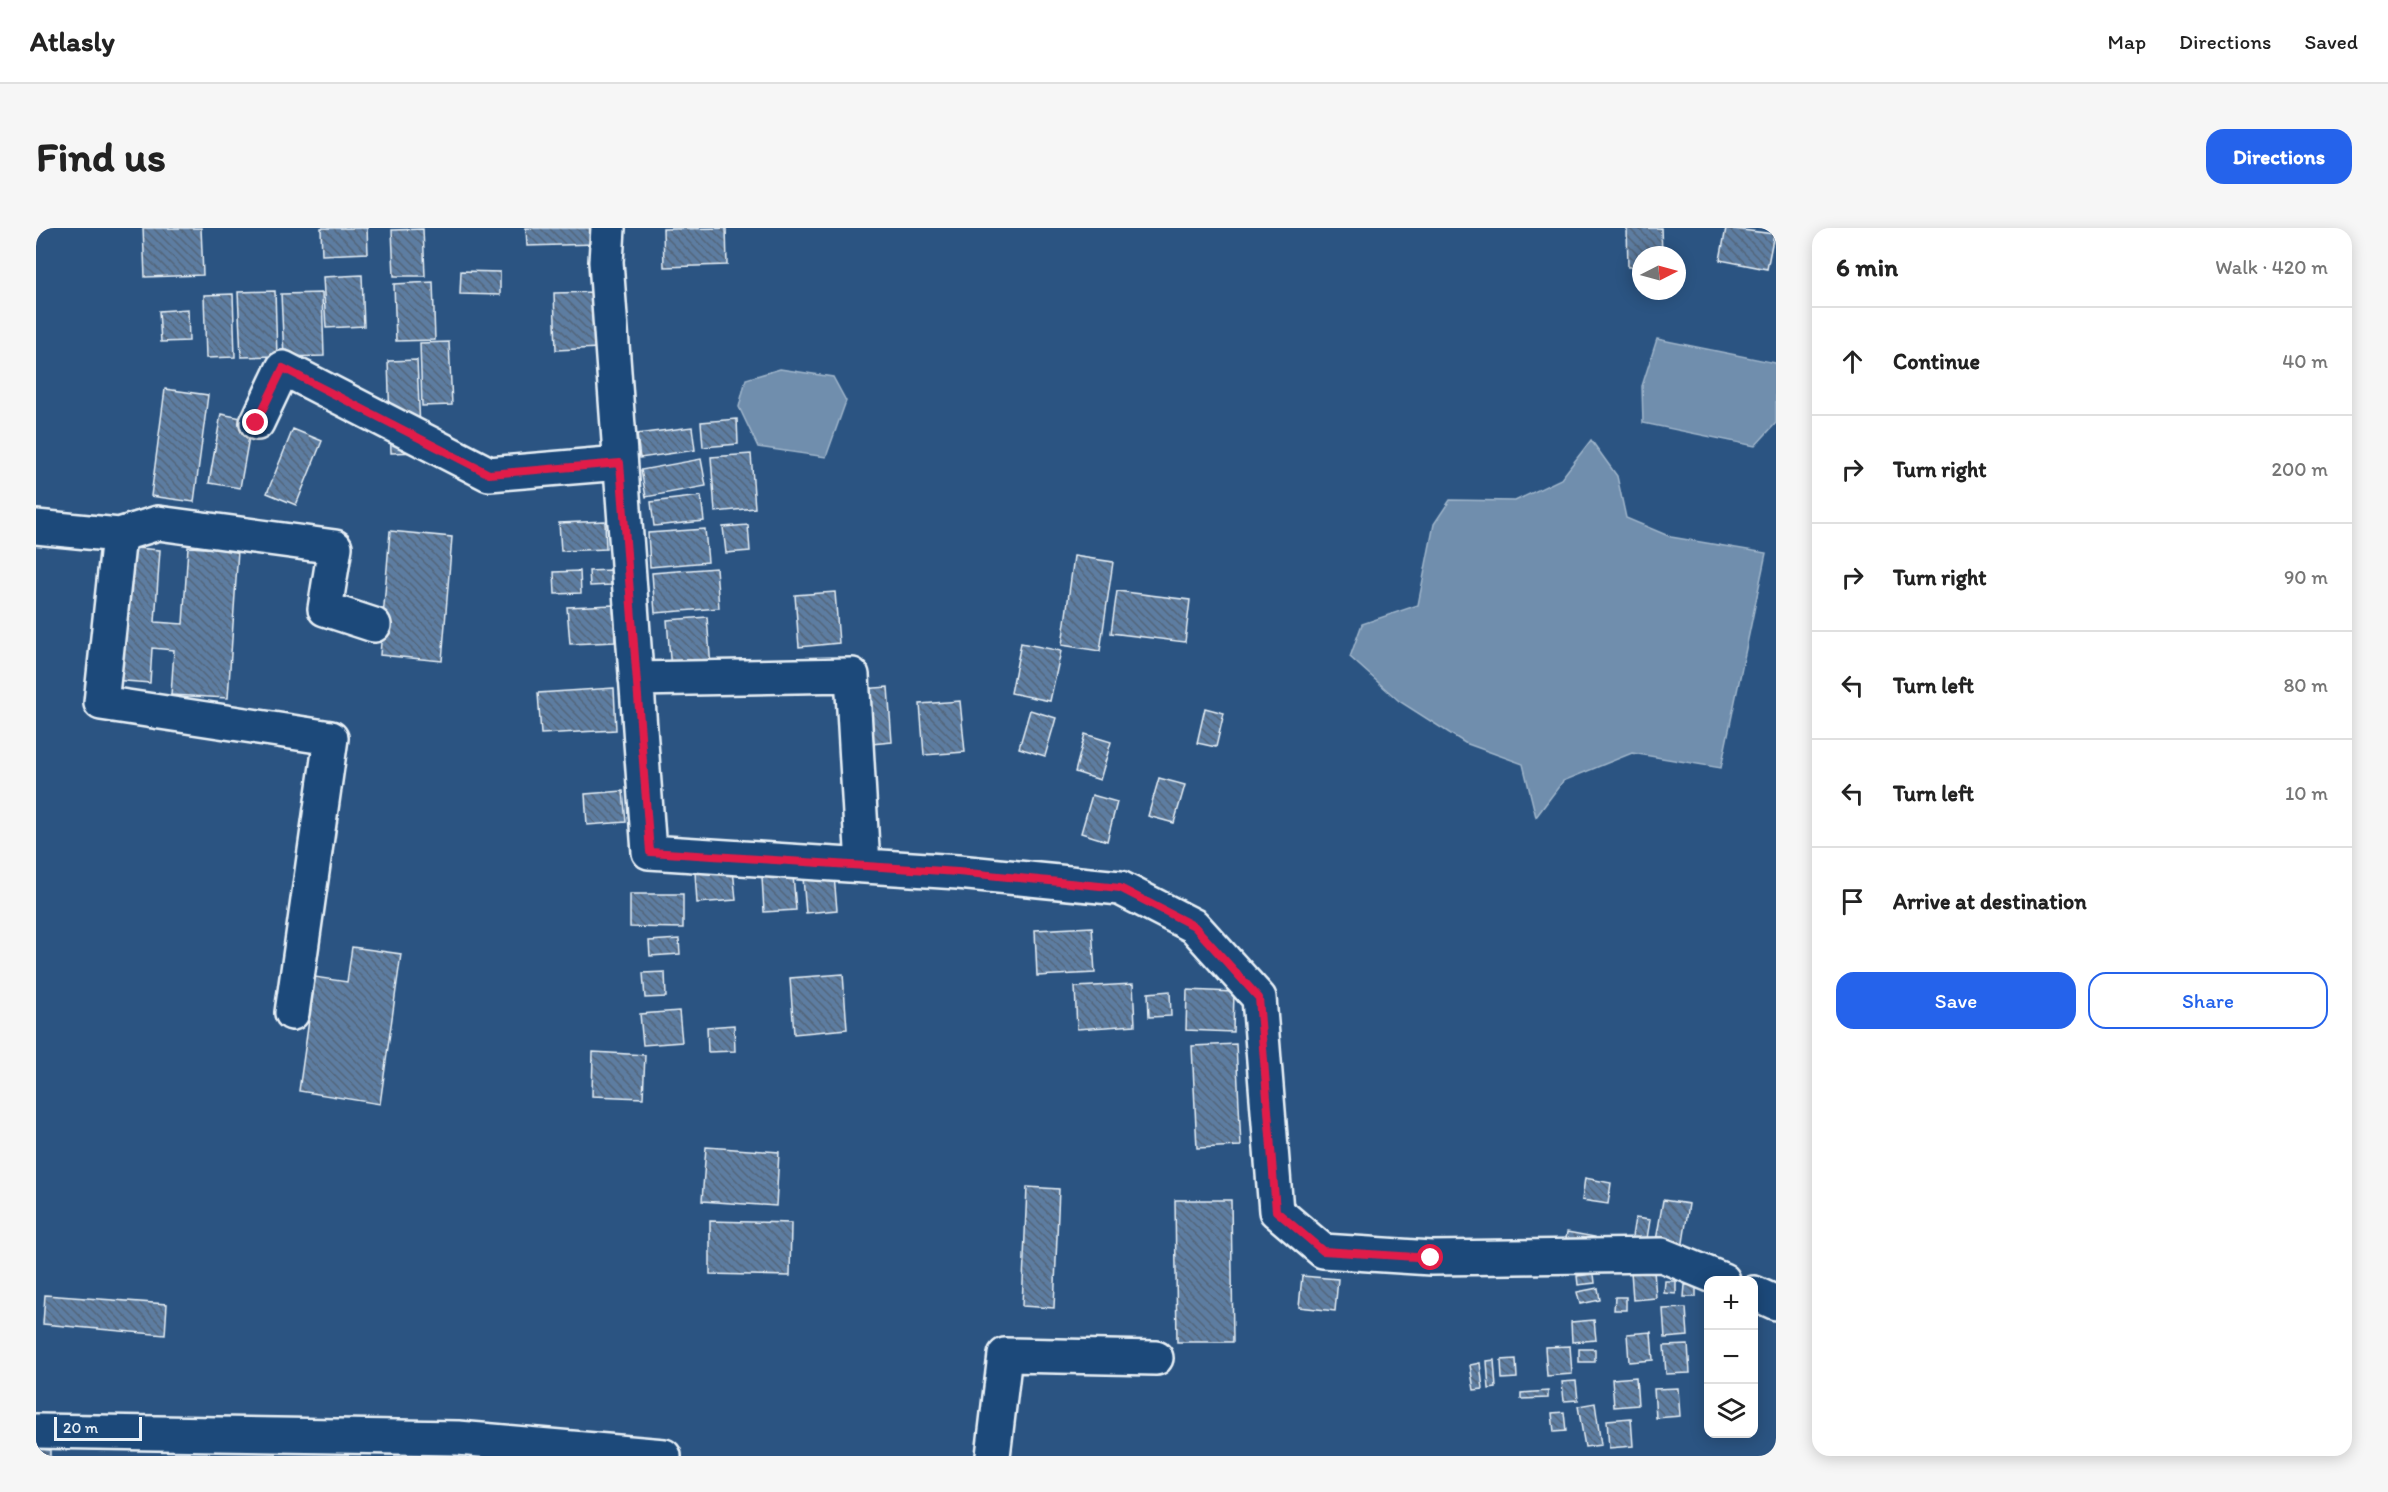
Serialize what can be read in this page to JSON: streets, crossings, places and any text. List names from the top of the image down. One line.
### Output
{"scale_bar":"20 m","north":"right","page":{"header":"Atlasly","nav":["Map","Directions","Saved"],"buttons":["Directions",["Save","Share"]],"title":"Find us","heading":["6 min","Walk · 420 m"],"list":[["Continue","40 m"],["Turn right","200 m"],["Turn right","90 m"],["Turn left","80 m"],["Turn left","10 m"],"Arrive at destination"],"map_buttons":["+","−"],"scale":"20 m"}}
